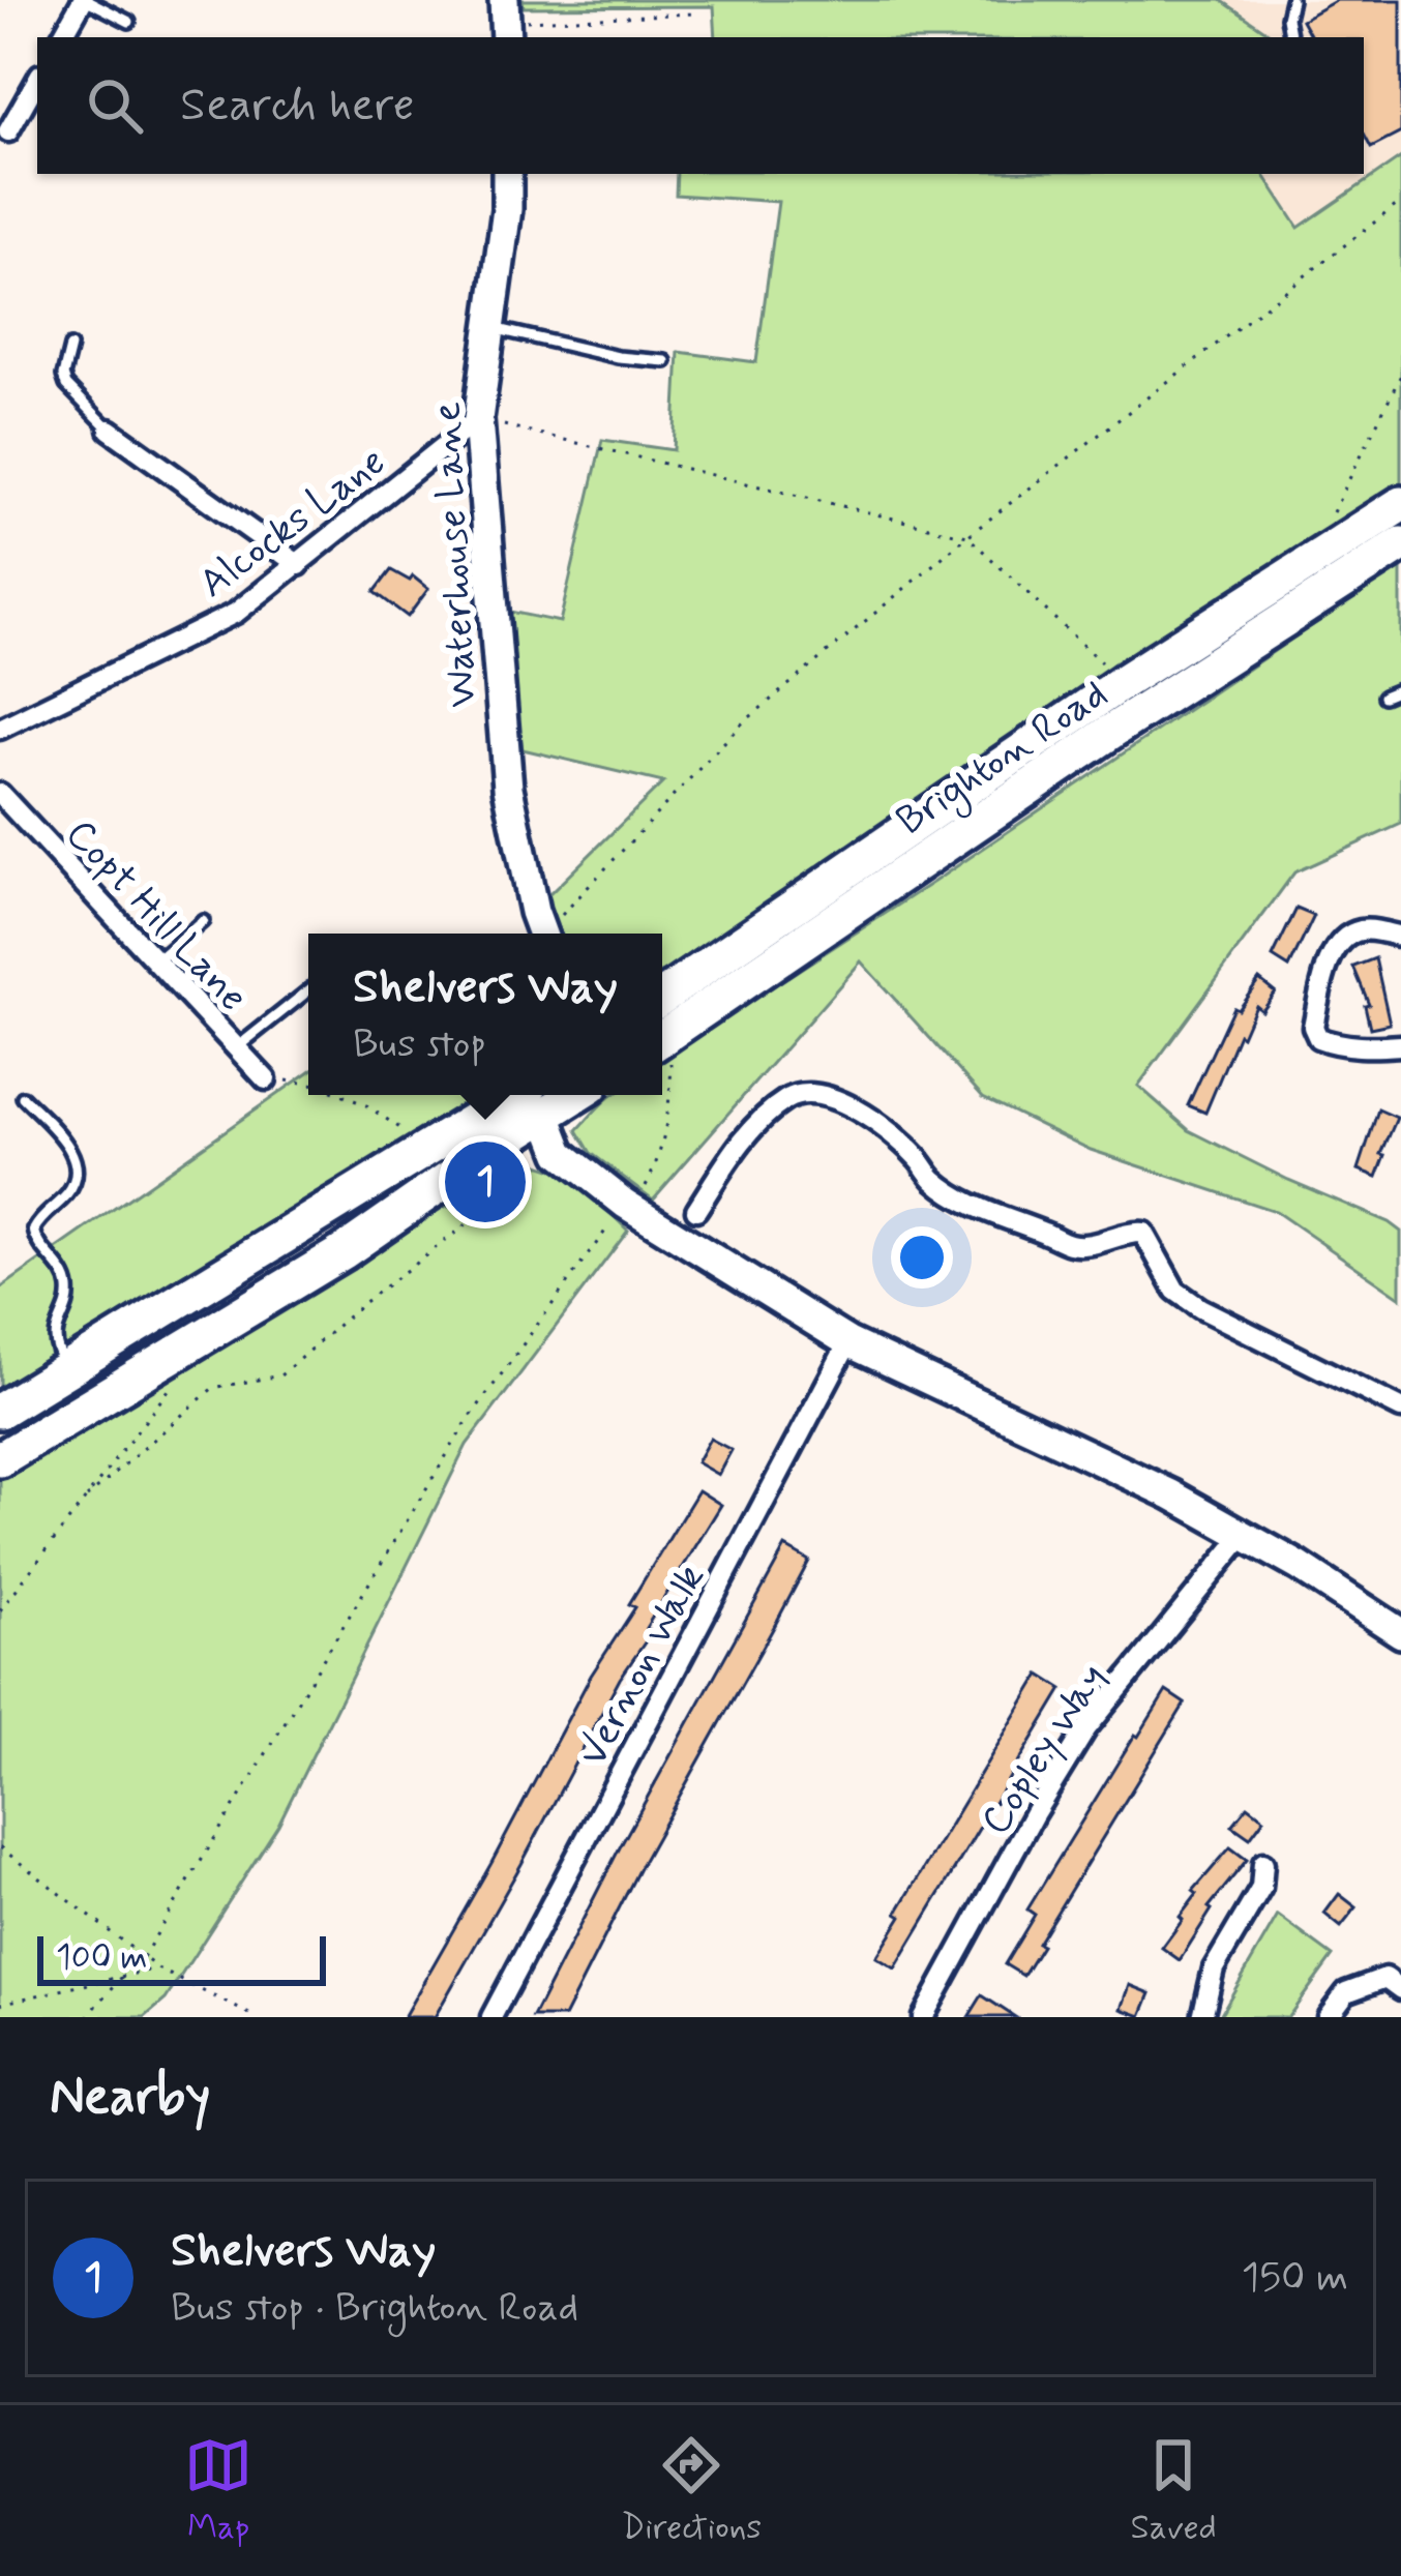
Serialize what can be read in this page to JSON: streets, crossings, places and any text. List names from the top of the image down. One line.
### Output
{"streets":{"highway":["Brighton Road"],"street":["Alcocks Lane","Waterhouse Lane","Copt Hill Lane","Vernon Walk","Copley Way"]},"crossings":[["Alcocks Lane","Waterhouse Lane"]],"scale_bar":"100 m","page":{"search":"Search here","popup":["Shelvers Way","Bus stop"],"pins":"1","scale":"100 m","heading":"Nearby","list":[{"mark":"1","name":"Shelvers Way","note":"Bus stop · Brighton Road","value":"150 m"}],"nav":["Map","Directions","Saved"]}}
